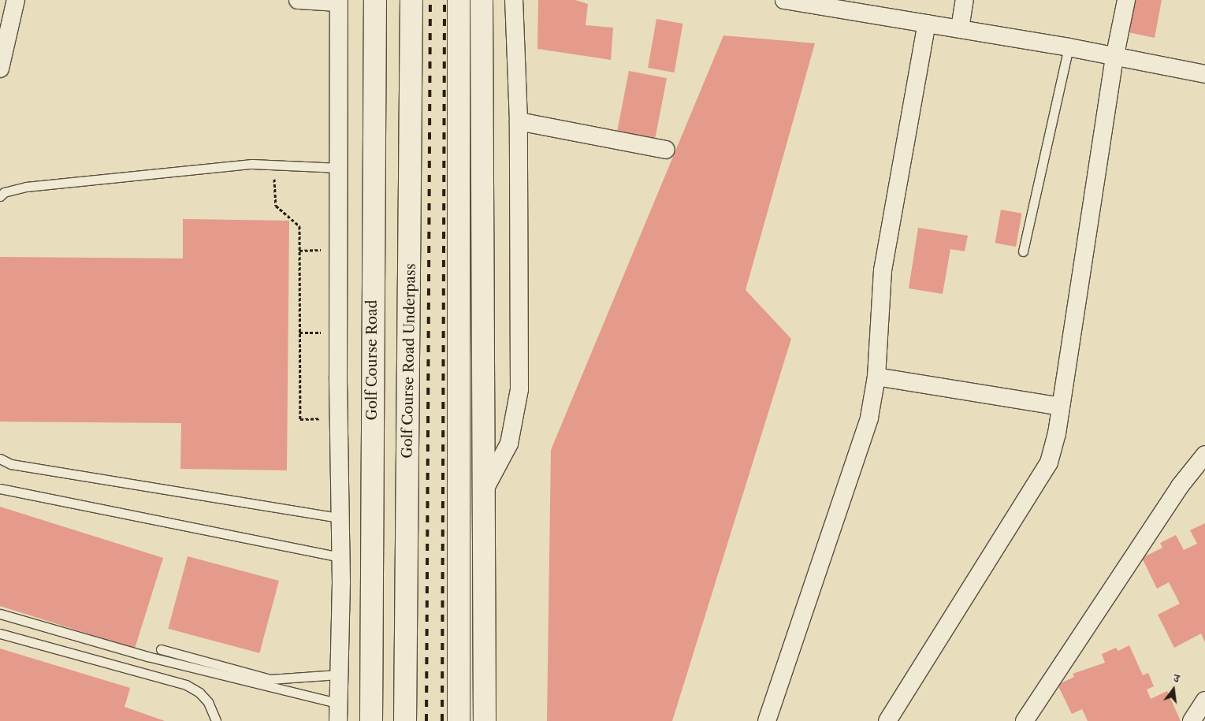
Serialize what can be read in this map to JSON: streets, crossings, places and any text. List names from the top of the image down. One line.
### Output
{"streets":{"street":["Golf Course Road","Golf Course Road Underpass"]},"north":"top"}
